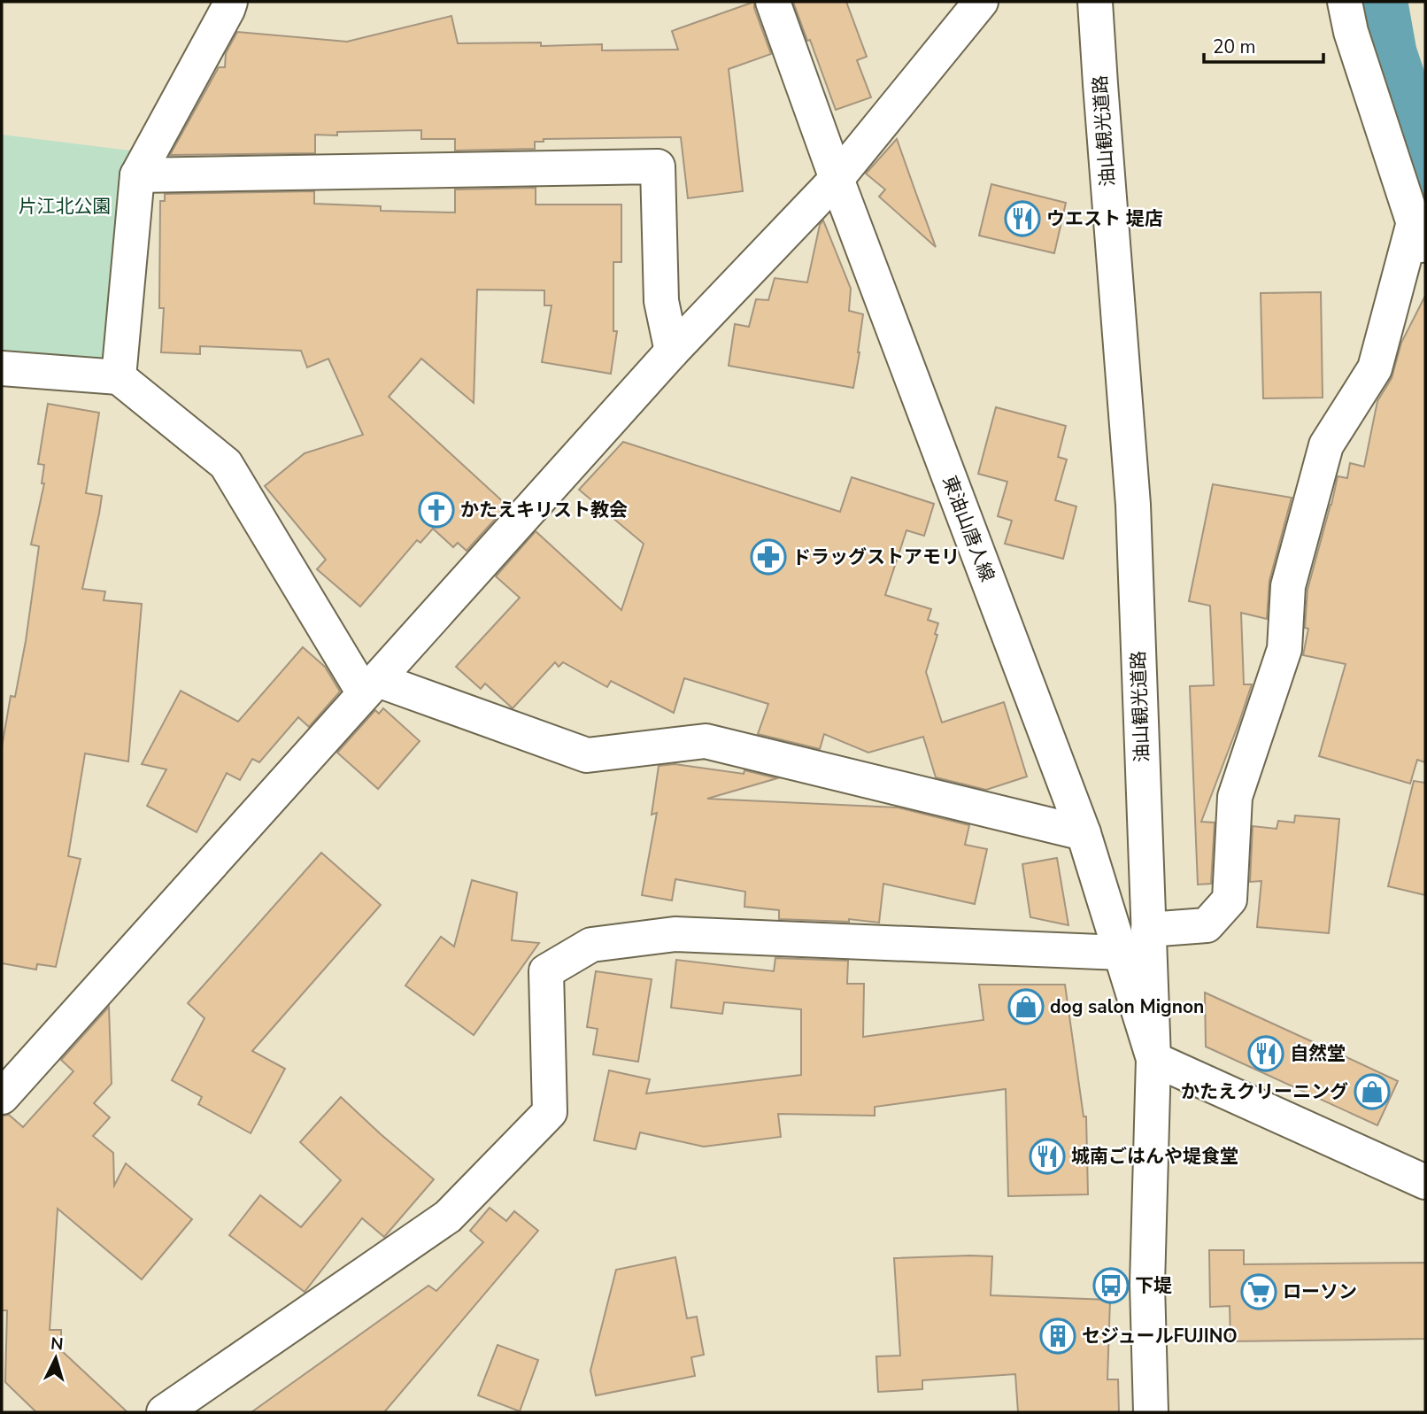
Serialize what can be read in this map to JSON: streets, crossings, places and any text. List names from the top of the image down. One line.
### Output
{"streets":{"street":["油山観光道路","東油山唐人線"]},"crossings":[["油山観光道路","東油山唐人線"]],"parks":["片江北公園"],"places":{"restaurant":["ウエスト 堤店","自然堂","城南ごはんや堤食堂"],"church":["かたえキリスト教会"],"pharmacy":["ドラッグストアモリ"],"shop":["dog salon Mignon","かたえクリーニング"],"bus stop":["下堤"],"supermarket":["ローソン"],"building":["セジュールFUJINO"]},"scale_bar":"20 m","north":"top"}
